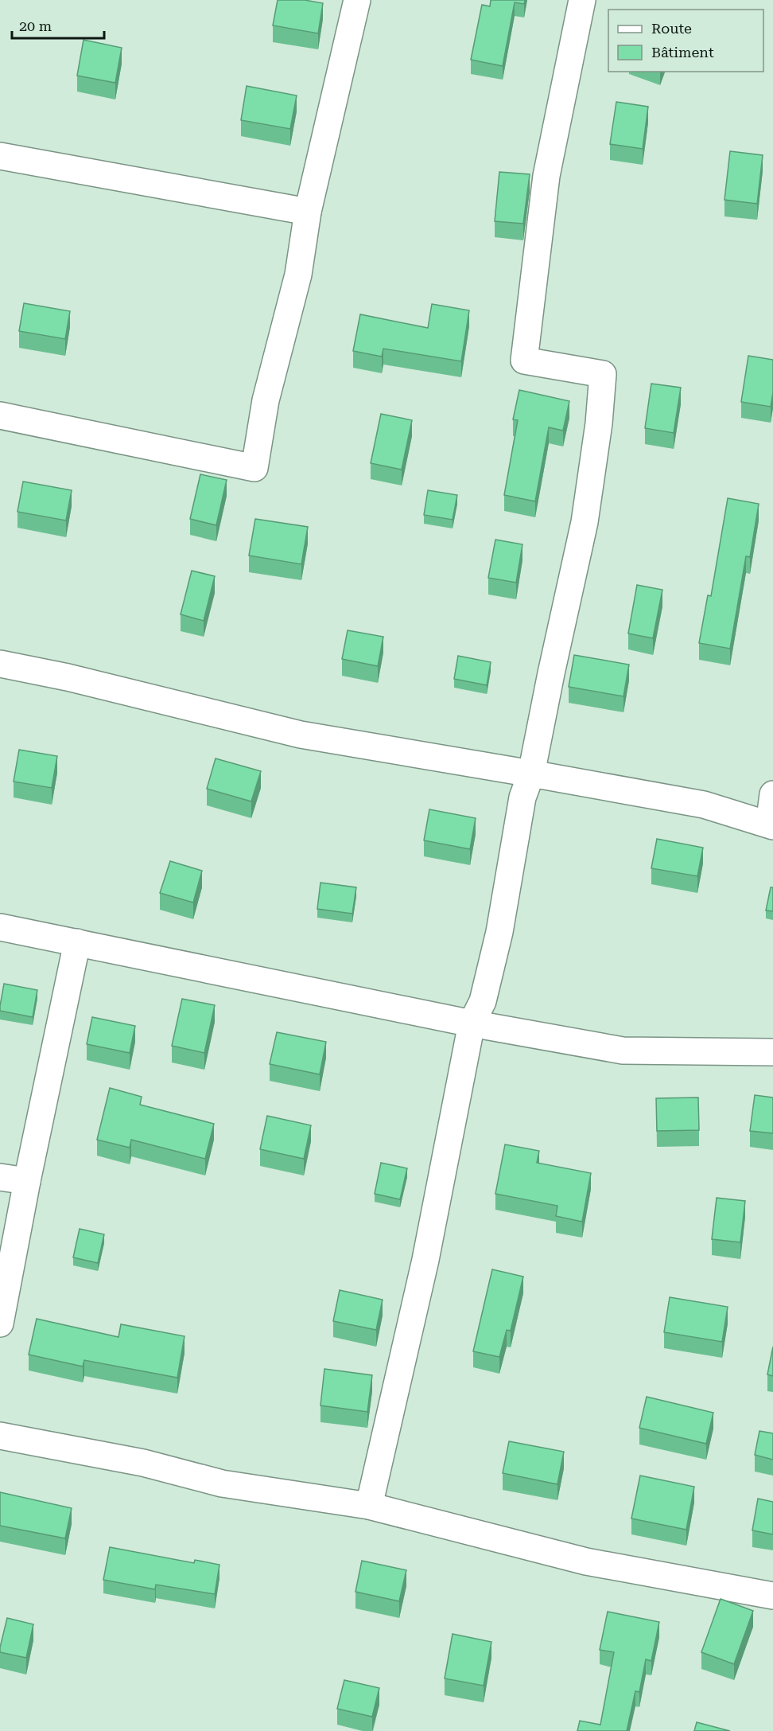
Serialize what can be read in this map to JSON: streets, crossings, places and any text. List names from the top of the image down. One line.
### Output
{"legend":["Route","Bâtiment"],"scale_bar":"20 m"}
